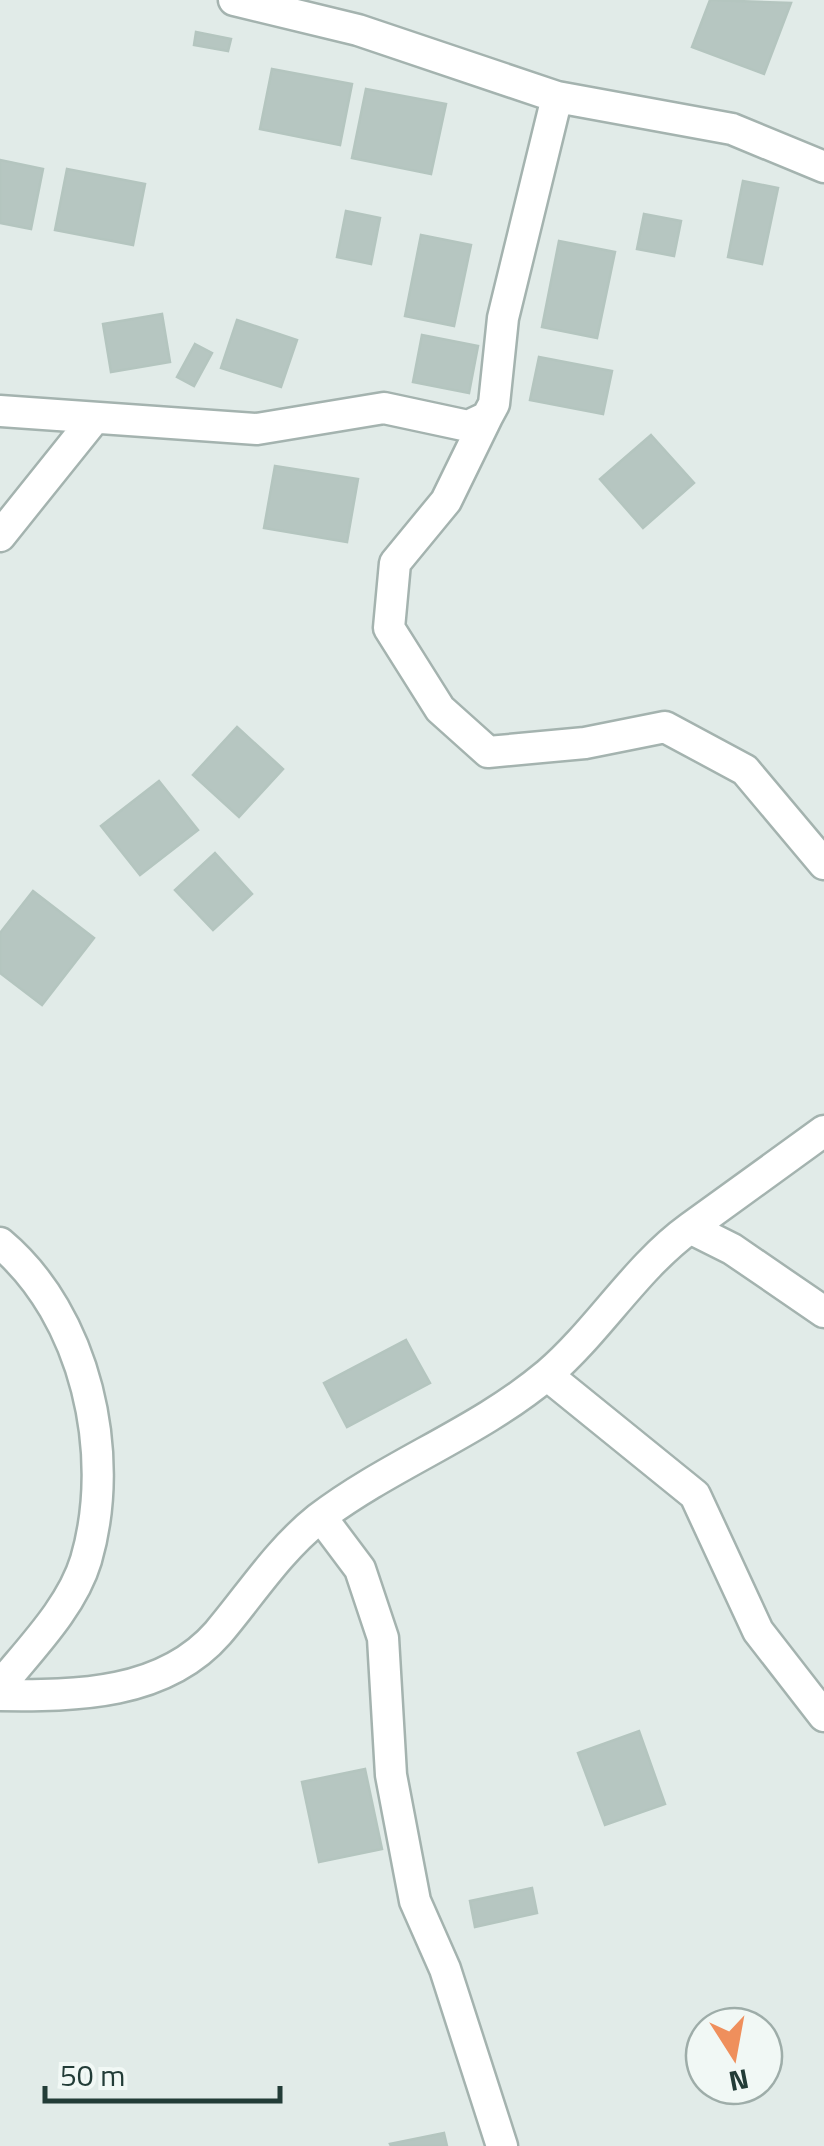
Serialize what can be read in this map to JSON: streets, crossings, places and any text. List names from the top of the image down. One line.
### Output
{"scale_bar":"50 m","north":"bottom"}
